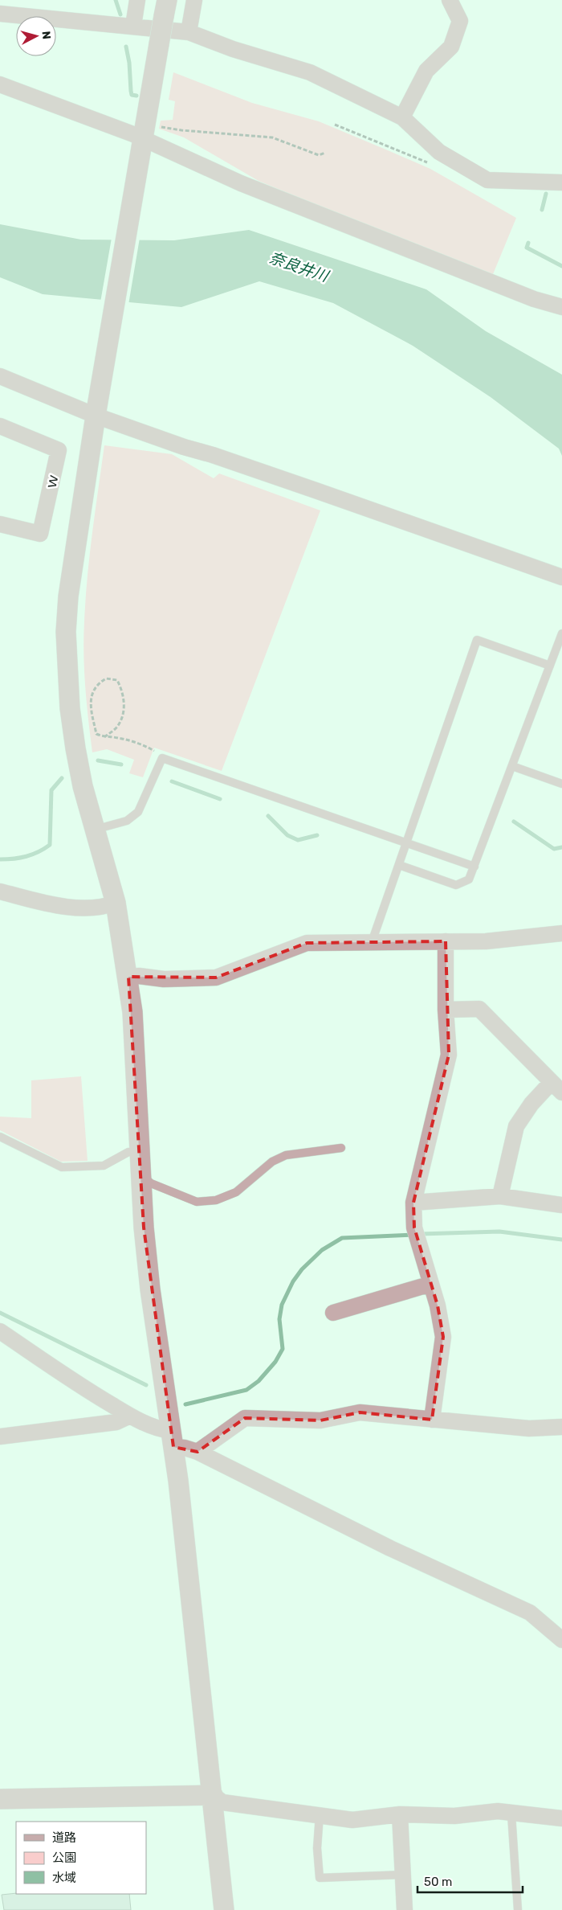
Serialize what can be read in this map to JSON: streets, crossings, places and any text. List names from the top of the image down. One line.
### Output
{"streets":{"street":["ｗ"]},"water":["奈良井川"],"legend":["道路","公園","水域"],"scale_bar":"50 m","north":"right"}
